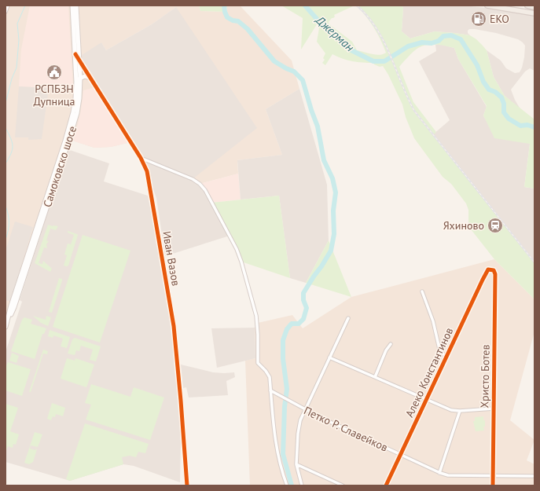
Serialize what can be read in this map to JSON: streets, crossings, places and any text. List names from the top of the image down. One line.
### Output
{"streets":{"main road":["Самоковско шосе"],"street":["Иван Вазов","Алеко Константинов","Христо Ботев","Петко Р. Славейков"]},"crossings":[["Самоковско шосе","Иван Вазов"],["Алеко Константинов","Христо Ботев"],["Алеко Константинов","Петко Р. Славейков"],["Христо Ботев","Петко Р. Славейков"]],"water":["Джерман"],"places":{"fuel station":["EKO"],"public building":["РСПБЗН Дупница"],"station":["Яхиново"]}}
